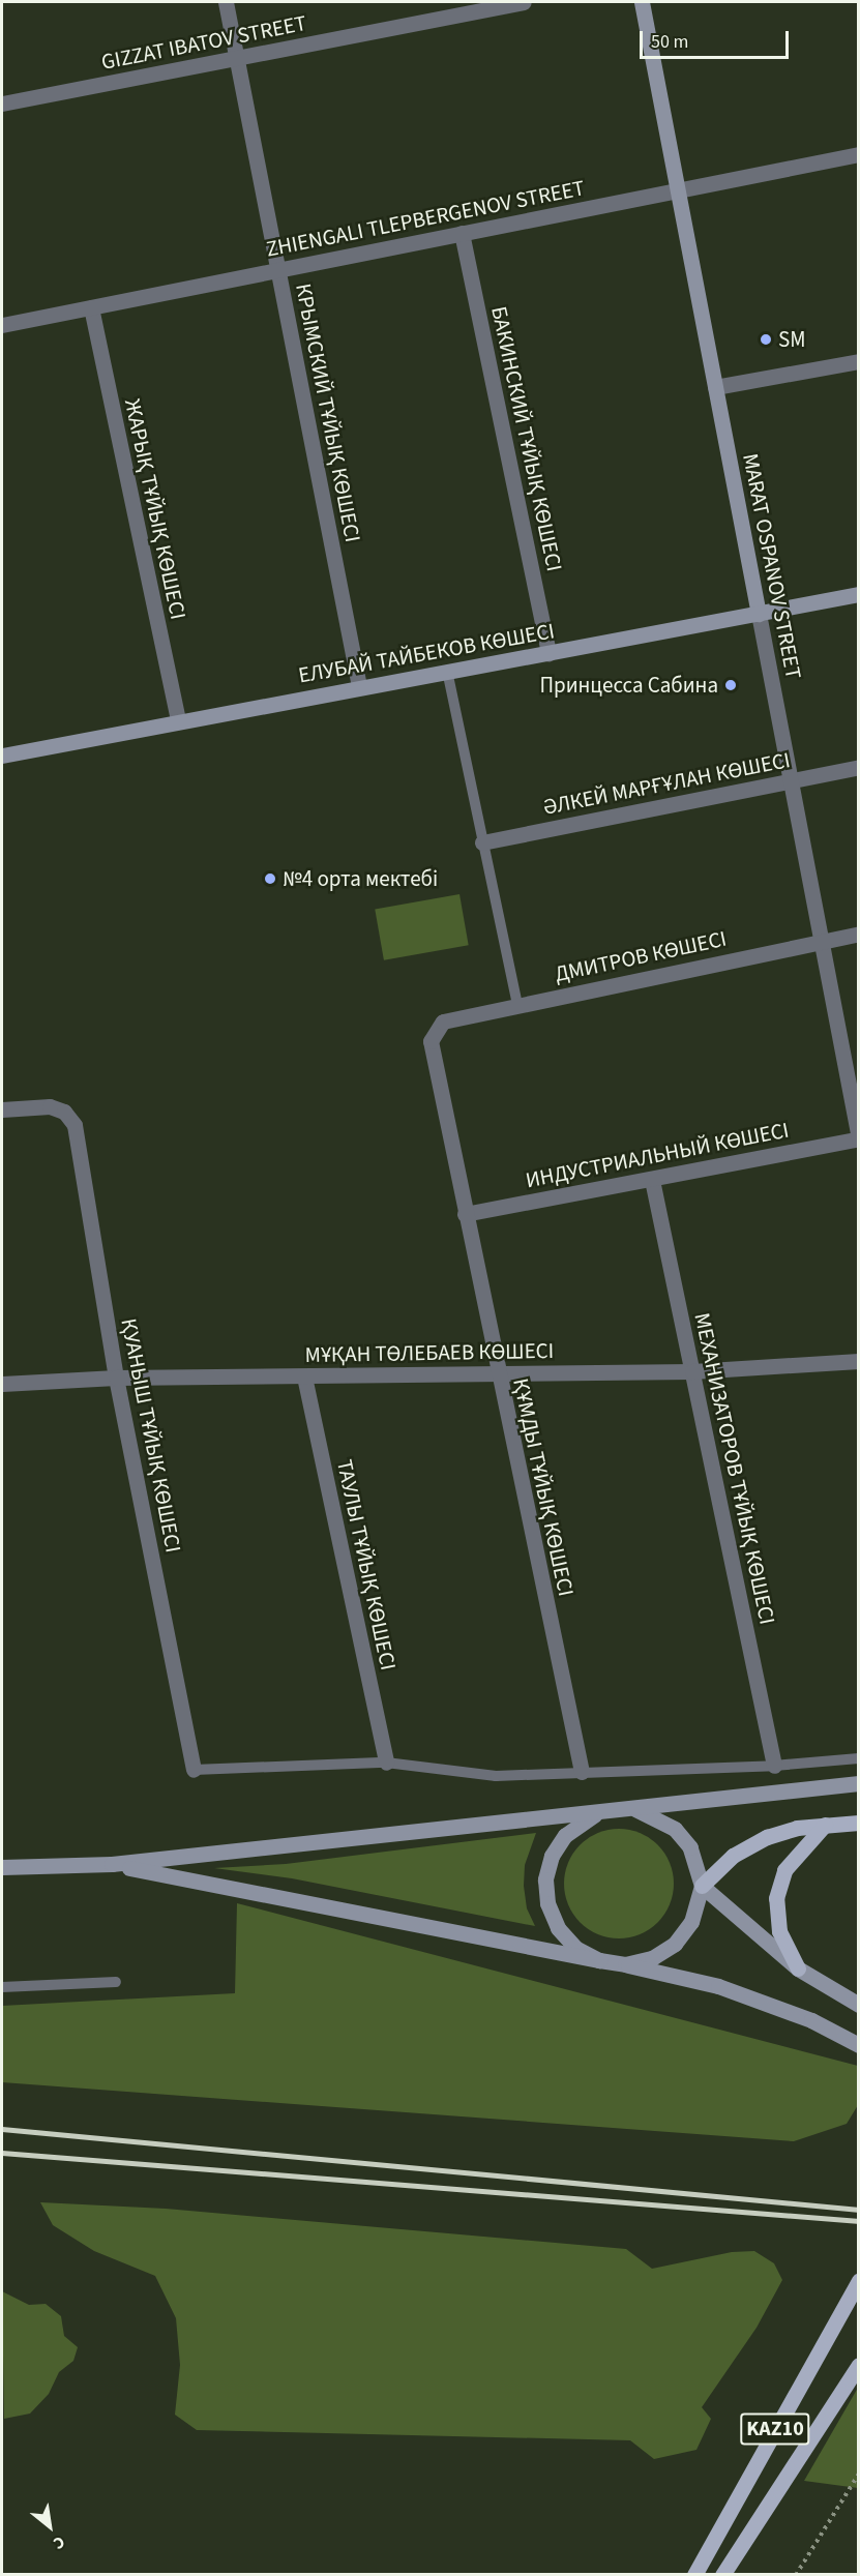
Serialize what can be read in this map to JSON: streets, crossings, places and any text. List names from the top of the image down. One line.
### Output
{"streets":{"main road":["MARAT OSPANOV STREET","ЕЛУБАЙ ТАЙБЕКОВ КӨШЕСІ","KAZ10"],"street":["GIZZAT IBATOV STREET","ZHIENGALI TLEPBERGENOV STREET","КРЫМСКИЙ ТҰЙЫҚ КӨШЕСІ","БАКИНСКИЙ ТҰЙЫҚ КӨШЕСІ","ЖАРЫҚ ТҰЙЫҚ КӨШЕСІ","ӘЛКЕЙ МАРҒҰЛАН КӨШЕСІ","ДМИТРОВ КӨШЕСІ","ИНДУСТРИАЛЬНЫЙ КӨШЕСІ","МҰҚАН ТӨЛЕБАЕВ КӨШЕСІ","ҚУАНЫШ ТҰЙЫҚ КӨШЕСІ","МЕХАНИЗАТОРОВ ТҰЙЫҚ КӨШЕСІ","ҚҰМДЫ ТҰЙЫҚ КӨШЕСІ","ТАУЛЫ ТҰЙЫҚ КӨШЕСІ"]},"crossings":[["GIZZAT IBATOV STREET","КРЫМСКИЙ ТҰЙЫҚ КӨШЕСІ"],["ZHIENGALI TLEPBERGENOV STREET","КРЫМСКИЙ ТҰЙЫҚ КӨШЕСІ"],["ZHIENGALI TLEPBERGENOV STREET","БАКИНСКИЙ ТҰЙЫҚ КӨШЕСІ"],["ZHIENGALI TLEPBERGENOV STREET","ЖАРЫҚ ТҰЙЫҚ КӨШЕСІ"],["ZHIENGALI TLEPBERGENOV STREET","MARAT OSPANOV STREET"],["КРЫМСКИЙ ТҰЙЫҚ КӨШЕСІ","ЕЛУБАЙ ТАЙБЕКОВ КӨШЕСІ"],["БАКИНСКИЙ ТҰЙЫҚ КӨШЕСІ","ЕЛУБАЙ ТАЙБЕКОВ КӨШЕСІ"],["ЖАРЫҚ ТҰЙЫҚ КӨШЕСІ","ЕЛУБАЙ ТАЙБЕКОВ КӨШЕСІ"],["MARAT OSPANOV STREET","ЕЛУБАЙ ТАЙБЕКОВ КӨШЕСІ"],["MARAT OSPANOV STREET","ӘЛКЕЙ МАРҒҰЛАН КӨШЕСІ"],["MARAT OSPANOV STREET","ДМИТРОВ КӨШЕСІ"],["MARAT OSPANOV STREET","ИНДУСТРИАЛЬНЫЙ КӨШЕСІ"],["ДМИТРОВ КӨШЕСІ","ҚҰМДЫ ТҰЙЫҚ КӨШЕСІ"],["ИНДУСТРИАЛЬНЫЙ КӨШЕСІ","МЕХАНИЗАТОРОВ ТҰЙЫҚ КӨШЕСІ"],["ИНДУСТРИАЛЬНЫЙ КӨШЕСІ","ҚҰМДЫ ТҰЙЫҚ КӨШЕСІ"],["МҰҚАН ТӨЛЕБАЕВ КӨШЕСІ","ҚУАНЫШ ТҰЙЫҚ КӨШЕСІ"],["МҰҚАН ТӨЛЕБАЕВ КӨШЕСІ","МЕХАНИЗАТОРОВ ТҰЙЫҚ КӨШЕСІ"],["МҰҚАН ТӨЛЕБАЕВ КӨШЕСІ","ҚҰМДЫ ТҰЙЫҚ КӨШЕСІ"],["МҰҚАН ТӨЛЕБАЕВ КӨШЕСІ","ТАУЛЫ ТҰЙЫҚ КӨШЕСІ"]],"places":["SM","Принцесса Сабина","№4 орта мектебі"],"scale_bar":"50 m","north":"bottom right"}
